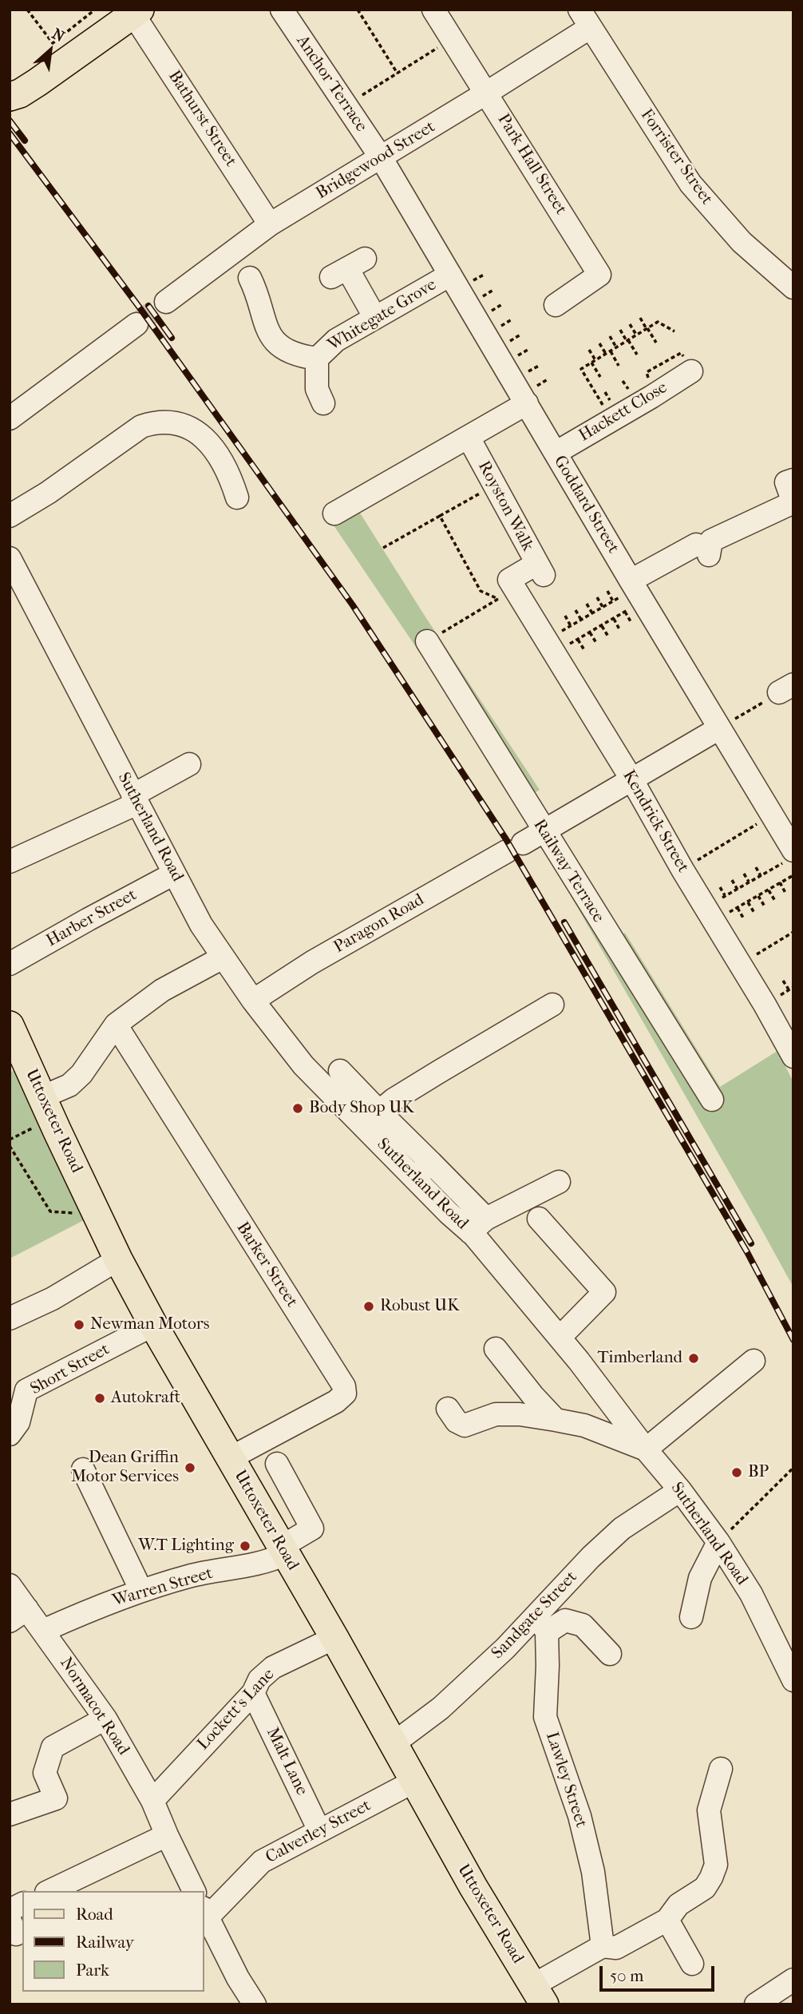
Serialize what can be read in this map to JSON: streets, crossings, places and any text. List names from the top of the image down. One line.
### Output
{"streets":{"main road":["Uttoxeter Road"],"street":["Anchor Terrace","Bathurst Street","Forrister Street","Bridgewood Street","Park Hall Street","Whitegate Grove","Hackett Close","Goddard Street","Royston Walk","Kendrick Street","Sutherland Road","Railway Terrace","Harber Street","Paragon Road","Barker Street","Short Street","Warren Street","Sandgate Street","Normacot Road","Lockett's Lane","Malt Lane","Lawley Street","Calverley Street"]},"crossings":[["Anchor Terrace","Bridgewood Street"],["Anchor Terrace","Goddard Street"],["Bathurst Street","Bridgewood Street"],["Forrister Street","Bridgewood Street"],["Bridgewood Street","Park Hall Street"],["Bridgewood Street","Goddard Street"],["Whitegate Grove","Goddard Street"],["Hackett Close","Goddard Street"],["Goddard Street","Paragon Road"],["Royston Walk","Kendrick Street"],["Kendrick Street","Paragon Road"],["Sutherland Road","Harber Street"],["Sutherland Road","Paragon Road"],["Sutherland Road","Sandgate Street"],["Railway Terrace","Paragon Road"],["Uttoxeter Road","Barker Street"],["Uttoxeter Road","Short Street"],["Uttoxeter Road","Warren Street"],["Uttoxeter Road","Sandgate Street"],["Uttoxeter Road","Lockett's Lane"],["Uttoxeter Road","Calverley Street"],["Warren Street","Normacot Road"],["Sandgate Street","Lawley Street"],["Normacot Road","Lockett's Lane"],["Lockett's Lane","Malt Lane"],["Malt Lane","Calverley Street"]],"places":["Body Shop UK","Robust UK","Newman Motors","Timberland","Autokraft","Dean Griffin Motor Services","BP","W.T Lighting"],"legend":["Road","Railway","Park"],"scale_bar":"50 m","north":"top right"}
